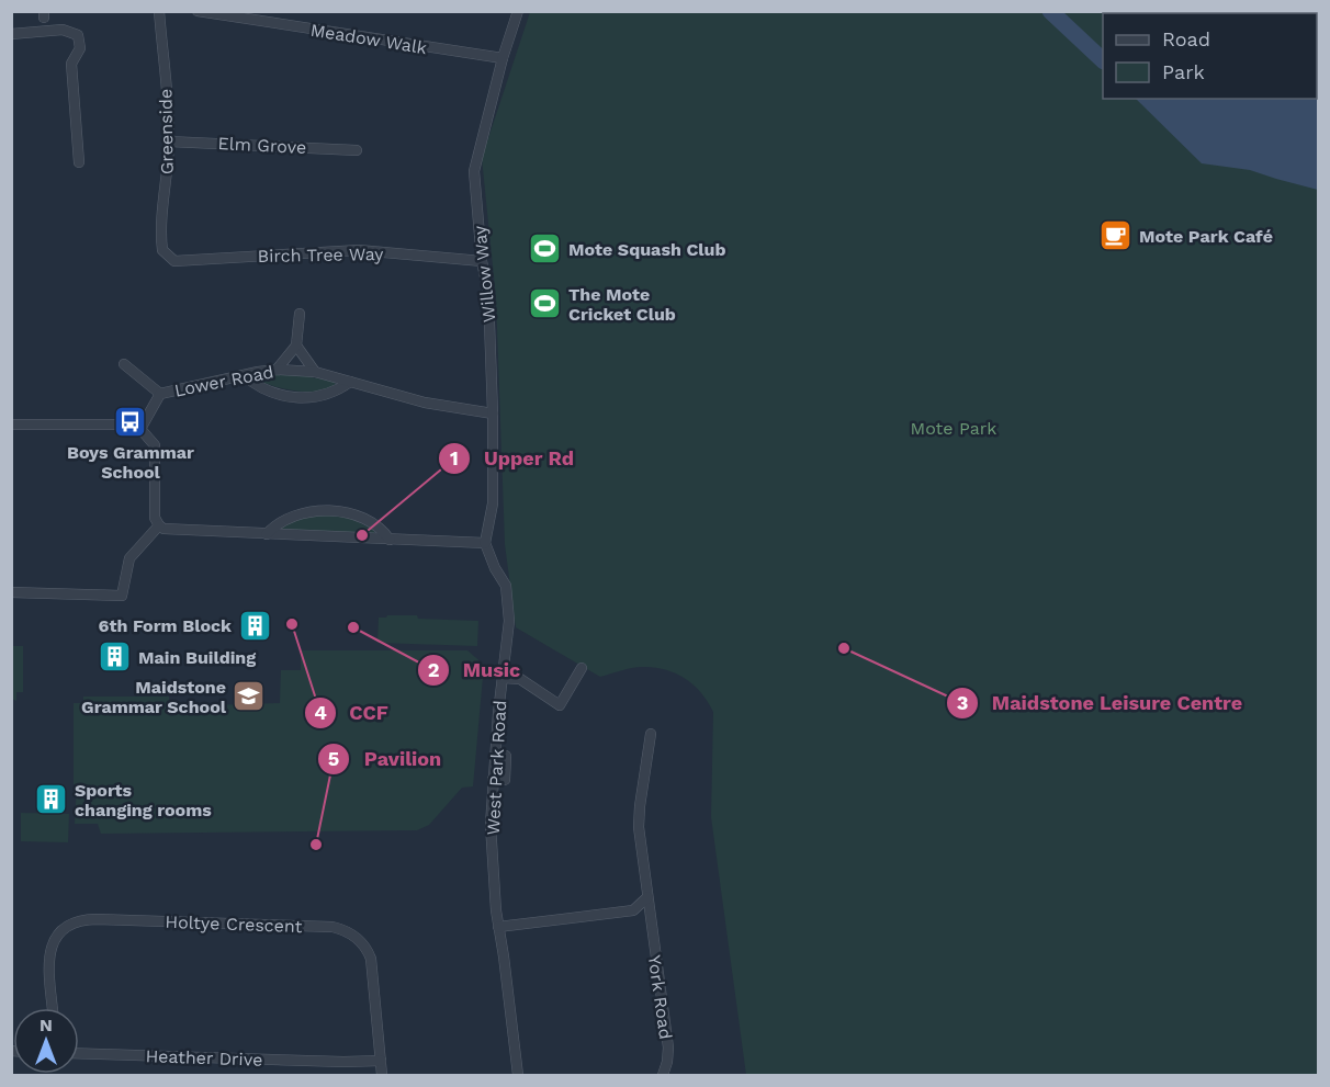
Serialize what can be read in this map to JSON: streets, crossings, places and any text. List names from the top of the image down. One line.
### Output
{"streets":{"street":["Meadow Walk","Greenside","Elm Grove","Birch Tree Way","Willow Way","Lower Road","West Park Road","Holtye Crescent","York Road","Heather Drive"]},"crossings":[["Meadow Walk","Willow Way"],["Greenside","Elm Grove"],["Greenside","Birch Tree Way"],["Birch Tree Way","Willow Way"],["Willow Way","Lower Road"],["Willow Way","West Park Road"],["Holtye Crescent","Heather Drive"]],"parks":["Mote Park"],"places":{"cafe":["Mote Park Café"],"sports":["Mote Squash Club","The Mote Cricket Club"],"bus stop":["Boys Grammar School"],"other":["Upper Rd","CCF","Music","Maidstone Leisure Centre","Pavilion"],"building":["6th Form Block","Main Building","Sports changing rooms"],"school or university":["Maidstone Grammar School"]},"legend":["Road","Park"],"north":"top"}
